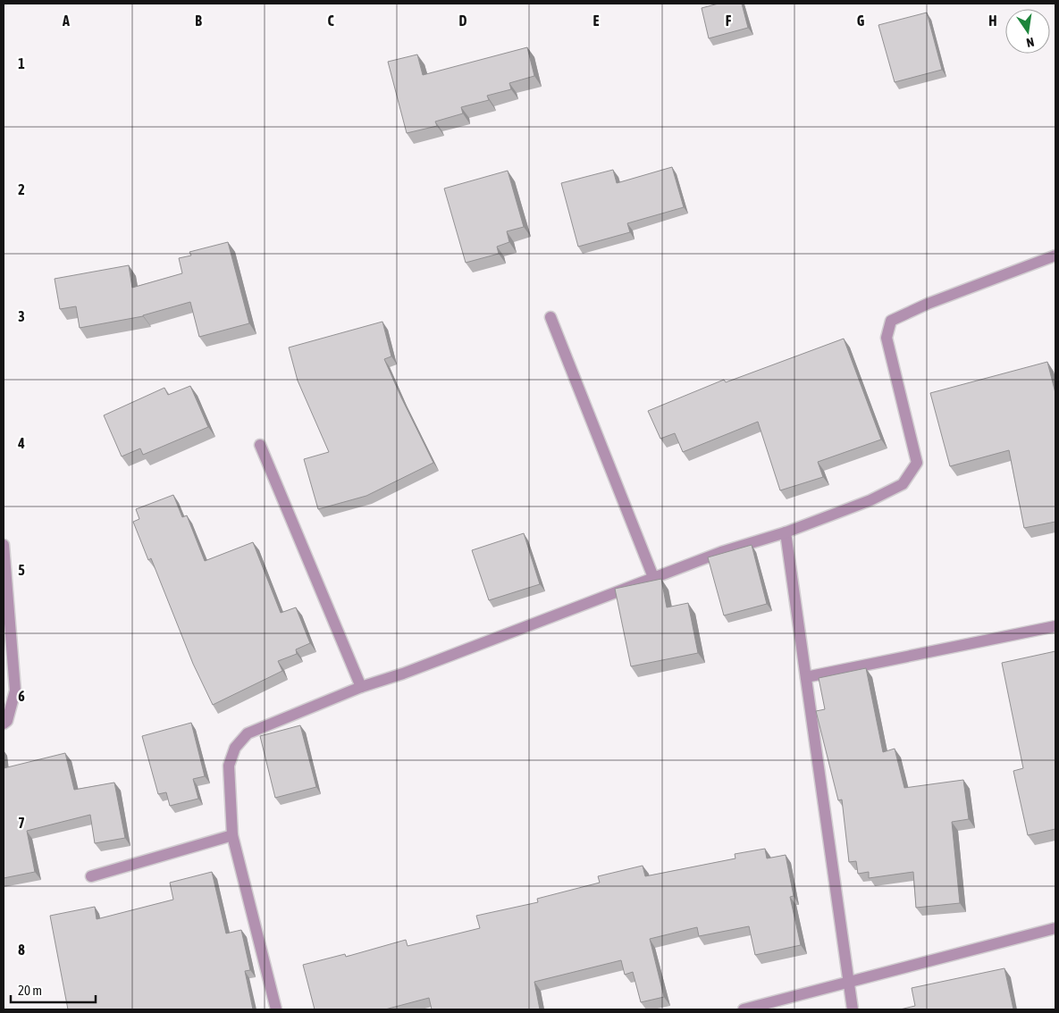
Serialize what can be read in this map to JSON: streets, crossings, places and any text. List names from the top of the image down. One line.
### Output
{"scale_bar":"20 m","north":"bottom","grid":{"columns":["A","B","C","D","E","F","G","H"],"rows":["1","2","3","4","5","6","7","8"]}}
